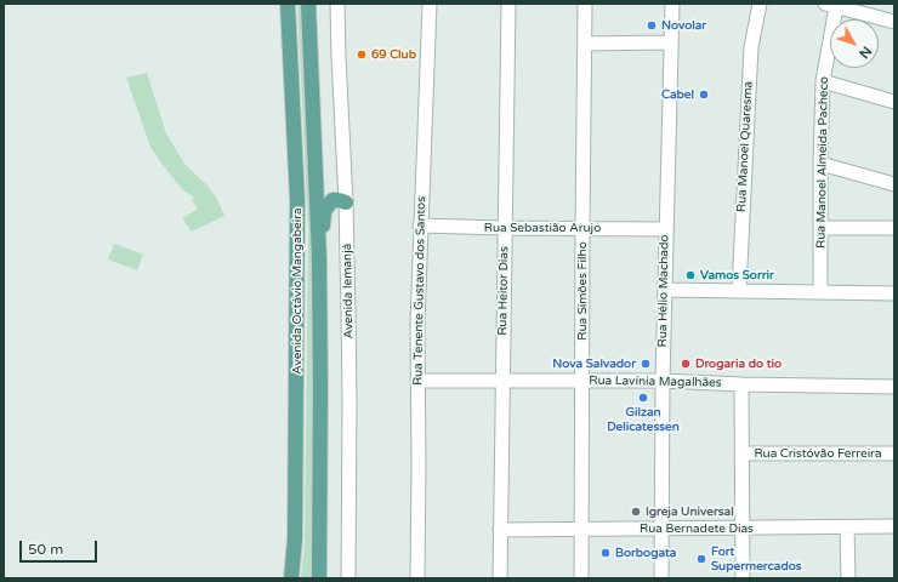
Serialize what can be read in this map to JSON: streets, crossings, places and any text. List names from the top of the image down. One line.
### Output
{"streets":{"main road":["Avenida Octávio Mangabeira"],"street":["Rua Manoel Quaresma","Rua Manoel Almeida Pacheco","Rua Sebastião Arujo","Avenida Iemanjá","Rua Tenente Gustavo dos Santos","Rua Heitor Dias","Rua Simões Filho","Rua Hélio Machado","Rua Lavínia Magalhães","Rua Cristóvão Ferreira","Rua Bernadete Dias"]},"crossings":[["Rua Sebastião Arujo","Rua Tenente Gustavo dos Santos"],["Rua Sebastião Arujo","Rua Heitor Dias"],["Rua Sebastião Arujo","Rua Simões Filho"],["Rua Sebastião Arujo","Rua Hélio Machado"],["Rua Tenente Gustavo dos Santos","Rua Lavínia Magalhães"],["Rua Heitor Dias","Rua Lavínia Magalhães"],["Rua Heitor Dias","Rua Bernadete Dias"],["Rua Simões Filho","Rua Lavínia Magalhães"],["Rua Simões Filho","Rua Bernadete Dias"],["Rua Hélio Machado","Rua Lavínia Magalhães"],["Rua Hélio Machado","Rua Bernadete Dias"]],"places":["Novolar","69 Club","Cabel","Vamos Sorrir","Nova Salvador","Drogaria do tio","Gilzan Delicatessen","Igreja Universal","Borbogata","Fort Supermercados"],"scale_bar":"50 m","north":"bottom right"}
